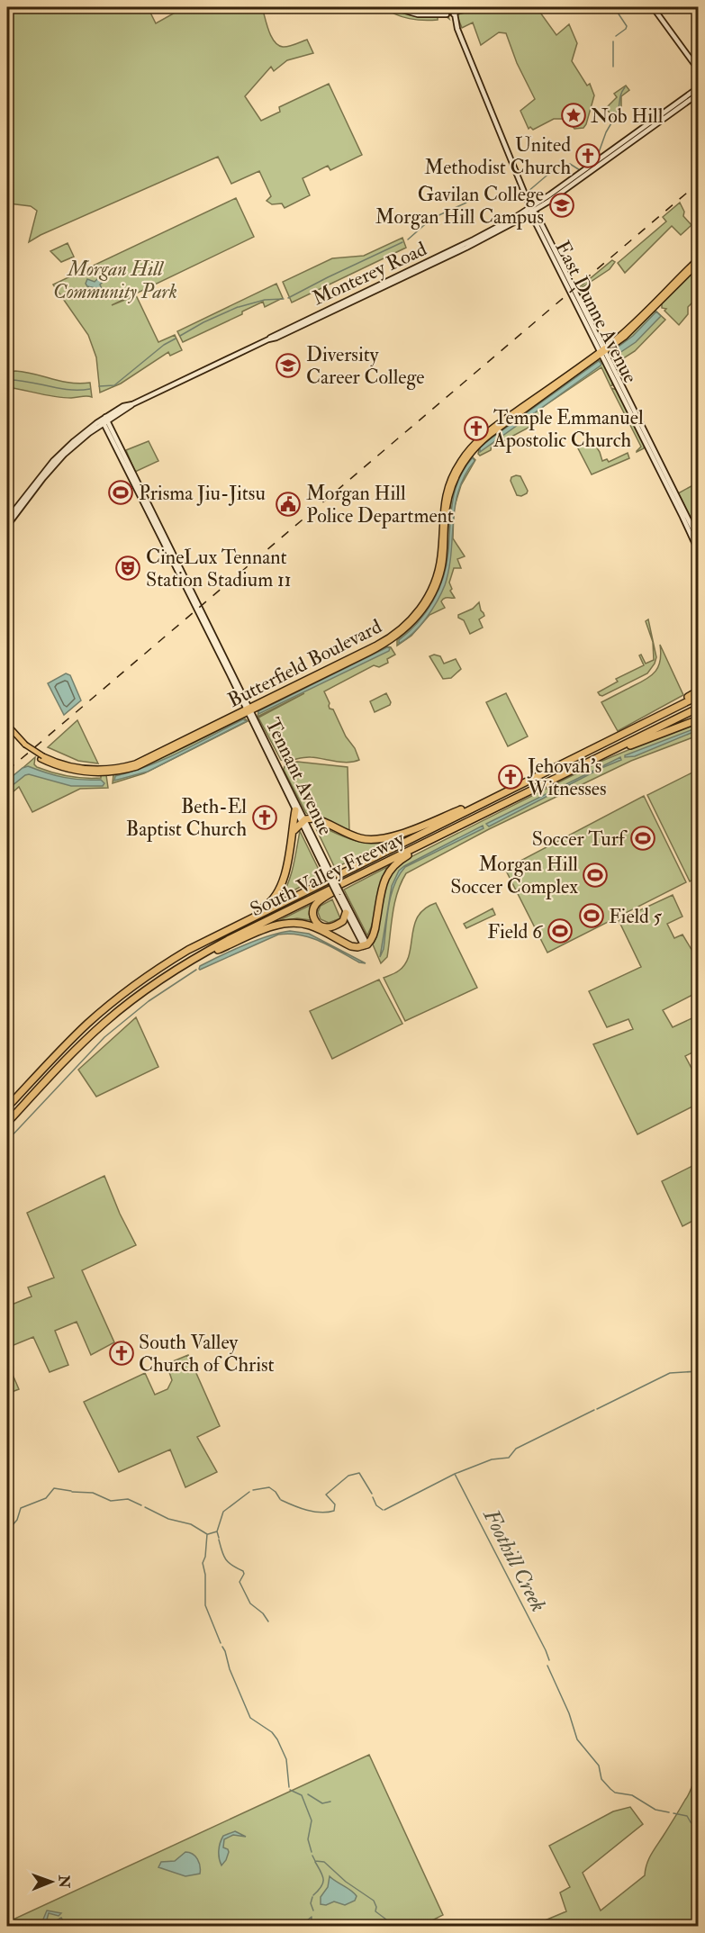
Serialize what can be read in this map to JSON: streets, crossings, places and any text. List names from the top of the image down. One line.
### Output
{"streets":{"highway":["South Valley Freeway"],"main road":["Monterey Road","East Dunne Avenue","Butterfield Boulevard","Tennant Avenue"]},"crossings":[["Monterey Road","East Dunne Avenue"],["Monterey Road","Tennant Avenue"],["East Dunne Avenue","Butterfield Boulevard"],["Butterfield Boulevard","Tennant Avenue"]],"water":["Foothill Creek"],"parks":["Morgan Hill Community Park"],"places":{"place":["Nob Hill"],"church":["United Methodist Church","Temple Emmanuel Apostolic Church","Jehovah's Witnesses","Beth-El Baptist Church","South Valley Church of Christ"],"school or university":["Gavilan College Morgan Hill Campus","Diversity Career College"],"sports":["Prisma Jiu-Jitsu","Soccer Turf","Morgan Hill Soccer Complex","Field 5","Field 6"],"public building":["Morgan Hill Police Department"],"theatre":["CineLux Tennant Station Stadium 11"]},"north":"right"}
